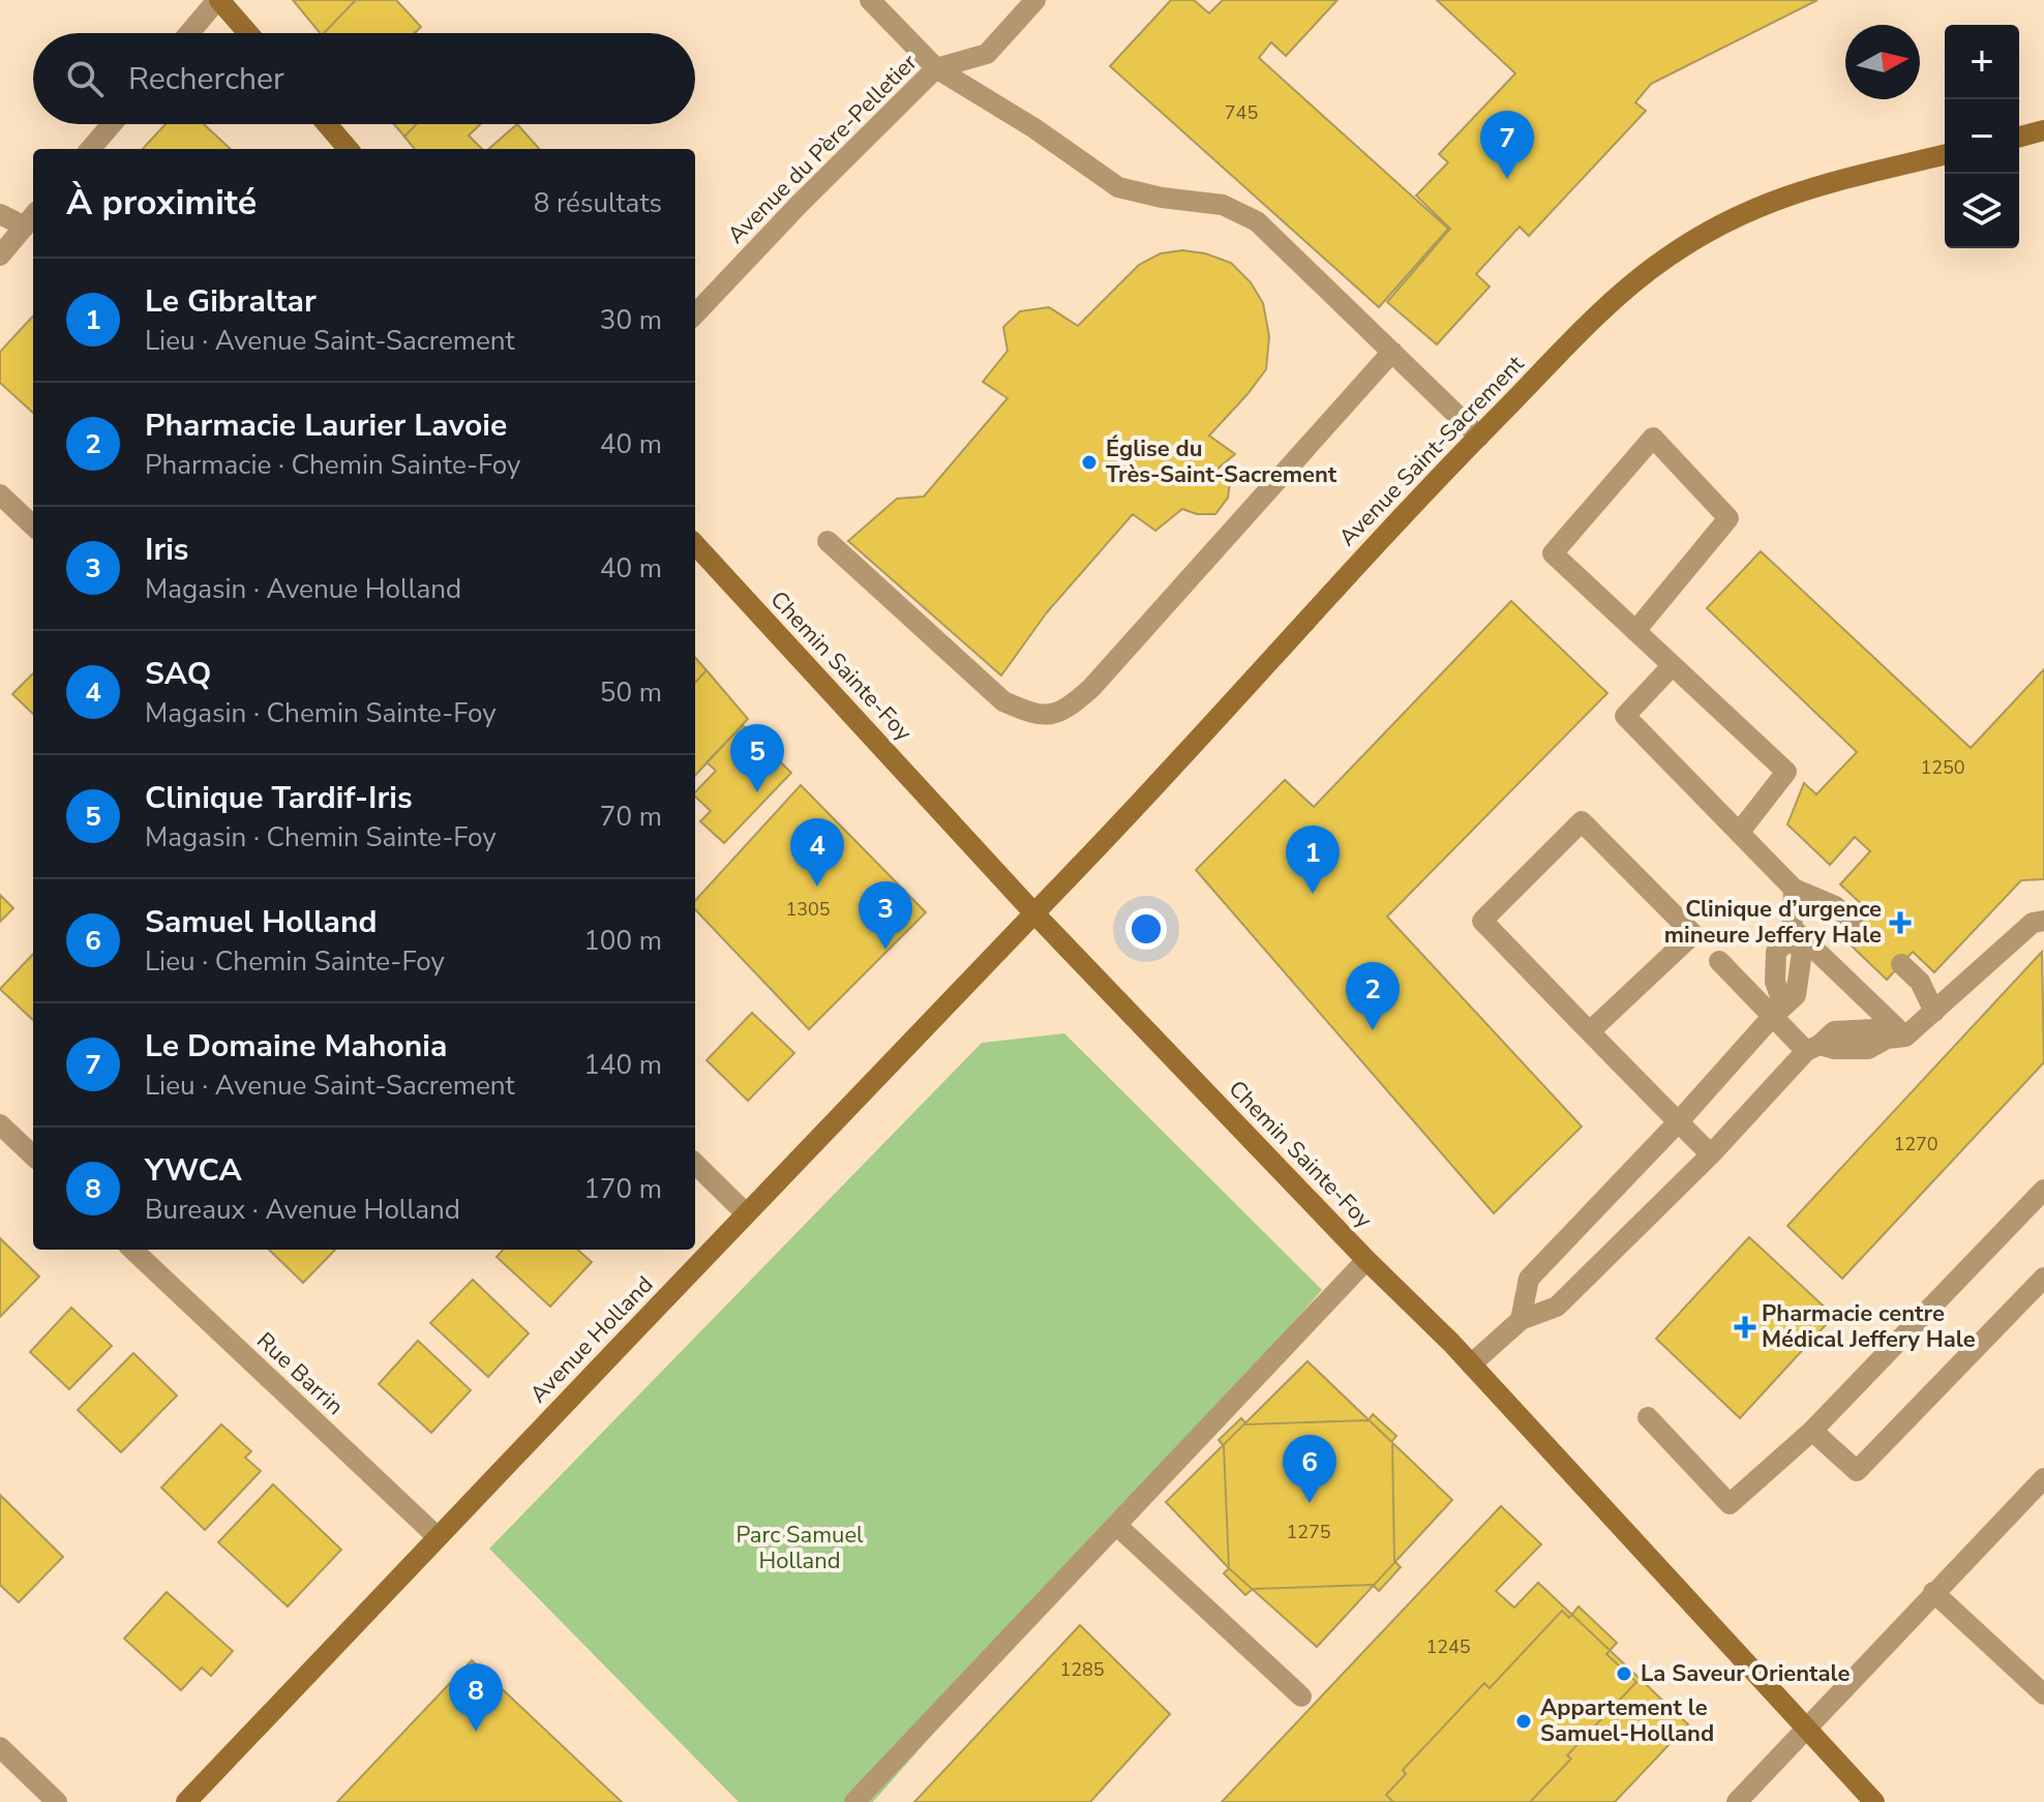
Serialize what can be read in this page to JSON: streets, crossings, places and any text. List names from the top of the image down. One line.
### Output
{"streets":{"main road":["Avenue Saint-Sacrement","Chemin Sainte-Foy","Avenue Holland"],"street":["Avenue du Père-Pelletier","Rue Barrin"]},"crossings":[["Avenue Saint-Sacrement","Chemin Sainte-Foy"],["Avenue Saint-Sacrement","Avenue Holland"],["Chemin Sainte-Foy","Avenue Holland"],["Avenue Holland","Rue Barrin"]],"parks":["Parc Samuel Holland"],"places":{"other":["Église du Très-Saint-Sacrement","La Saveur Orientale","Appartement le Samuel-Holland"],"health":["Clinique d’urgence mineure Jeffery Hale","Pharmacie centre Médical Jeffery Hale"]},"house_numbers":["745","1250","1305","1270","1275","1245","1285"],"north":"right","page":{"map_buttons":["+","−"],"search":"Rechercher","pins":["7","5","4","1","3","2","6","8"],"heading":["À proximité","8 résultats"],"list":[{"mark":"1","name":"Le Gibraltar","note":"Lieu · Avenue Saint-Sacrement","value":"30 m"},{"mark":"2","name":"Pharmacie Laurier Lavoie","note":"Pharmacie · Chemin Sainte-Foy","value":"40 m"},{"mark":"3","name":"Iris","note":"Magasin · Avenue Holland","value":"40 m"},{"mark":"4","name":"SAQ","note":"Magasin · Chemin Sainte-Foy","value":"50 m"},{"mark":"5","name":"Clinique Tardif-Iris","note":"Magasin · Chemin Sainte-Foy","value":"70 m"},{"mark":"6","name":"Samuel Holland","note":"Lieu · Chemin Sainte-Foy","value":"100 m"},{"mark":"7","name":"Le Domaine Mahonia","note":"Lieu · Avenue Saint-Sacrement","value":"140 m"},{"mark":"8","name":"YWCA","note":"Bureaux · Avenue Holland","value":"170 m"}]}}
